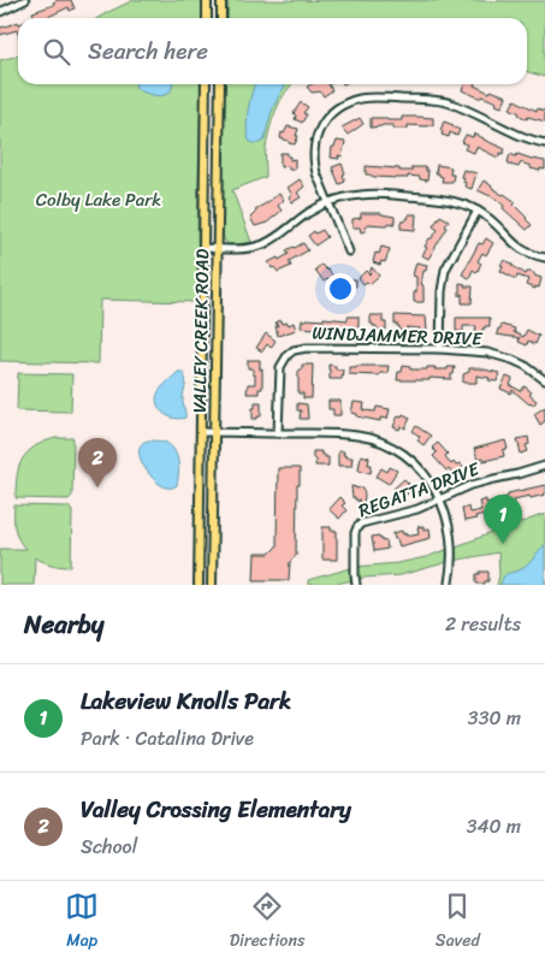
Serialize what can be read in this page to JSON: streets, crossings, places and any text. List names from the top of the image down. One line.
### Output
{"streets":{"main road":["VALLEY CREEK ROAD"],"street":["WINDJAMMER DRIVE","REGATTA DRIVE"]},"parks":["Colby Lake Park"],"page":{"search":"Search here","pins":["2","1"],"heading":["Nearby","2 results"],"list":[{"mark":"1","name":"Lakeview Knolls Park","note":"Park · Catalina Drive","value":"330 m"},{"mark":"2","name":"Valley Crossing Elementary","note":"School","value":"340 m"}],"nav":["Map","Directions","Saved"]}}
